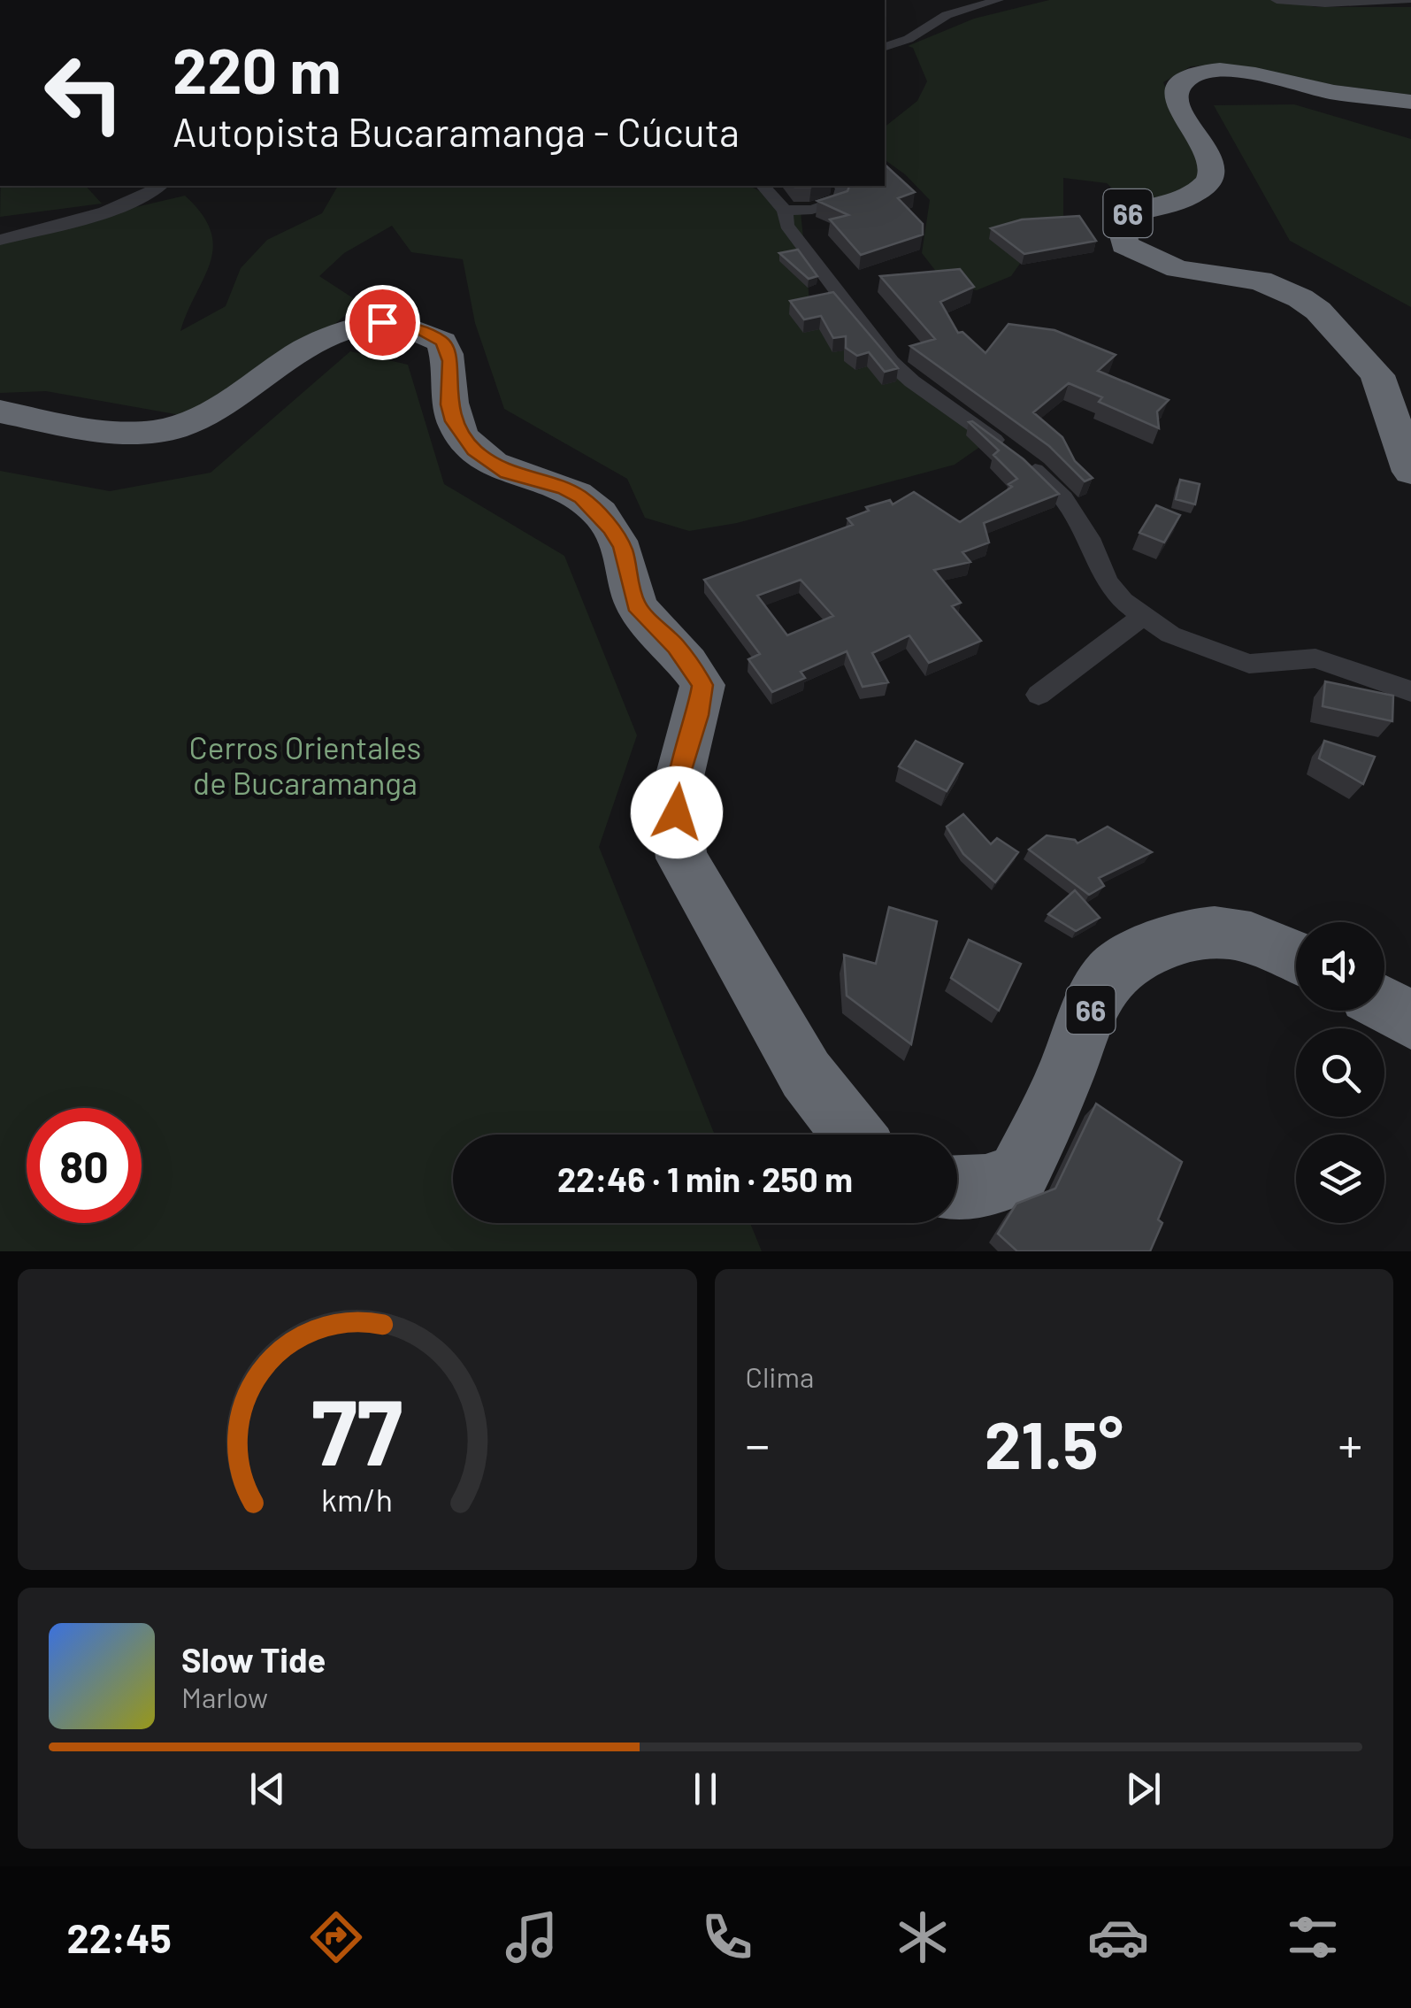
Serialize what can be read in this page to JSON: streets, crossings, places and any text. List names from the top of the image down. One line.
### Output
{"streets":{"highway":["66"]},"parks":["Cerros Orientales de Bucaramanga"],"page":{"turn":["220 m","Autopista Bucaramanga - Cúcuta"],"limit":"80","trip":"22:46 · 1 min · 250 m","tile":"Clima","heat":["−","21.5°","+"],"song":["Slow Tide","Marlow"],"tabs":"22:45","gauge":["77","km/h"]}}
